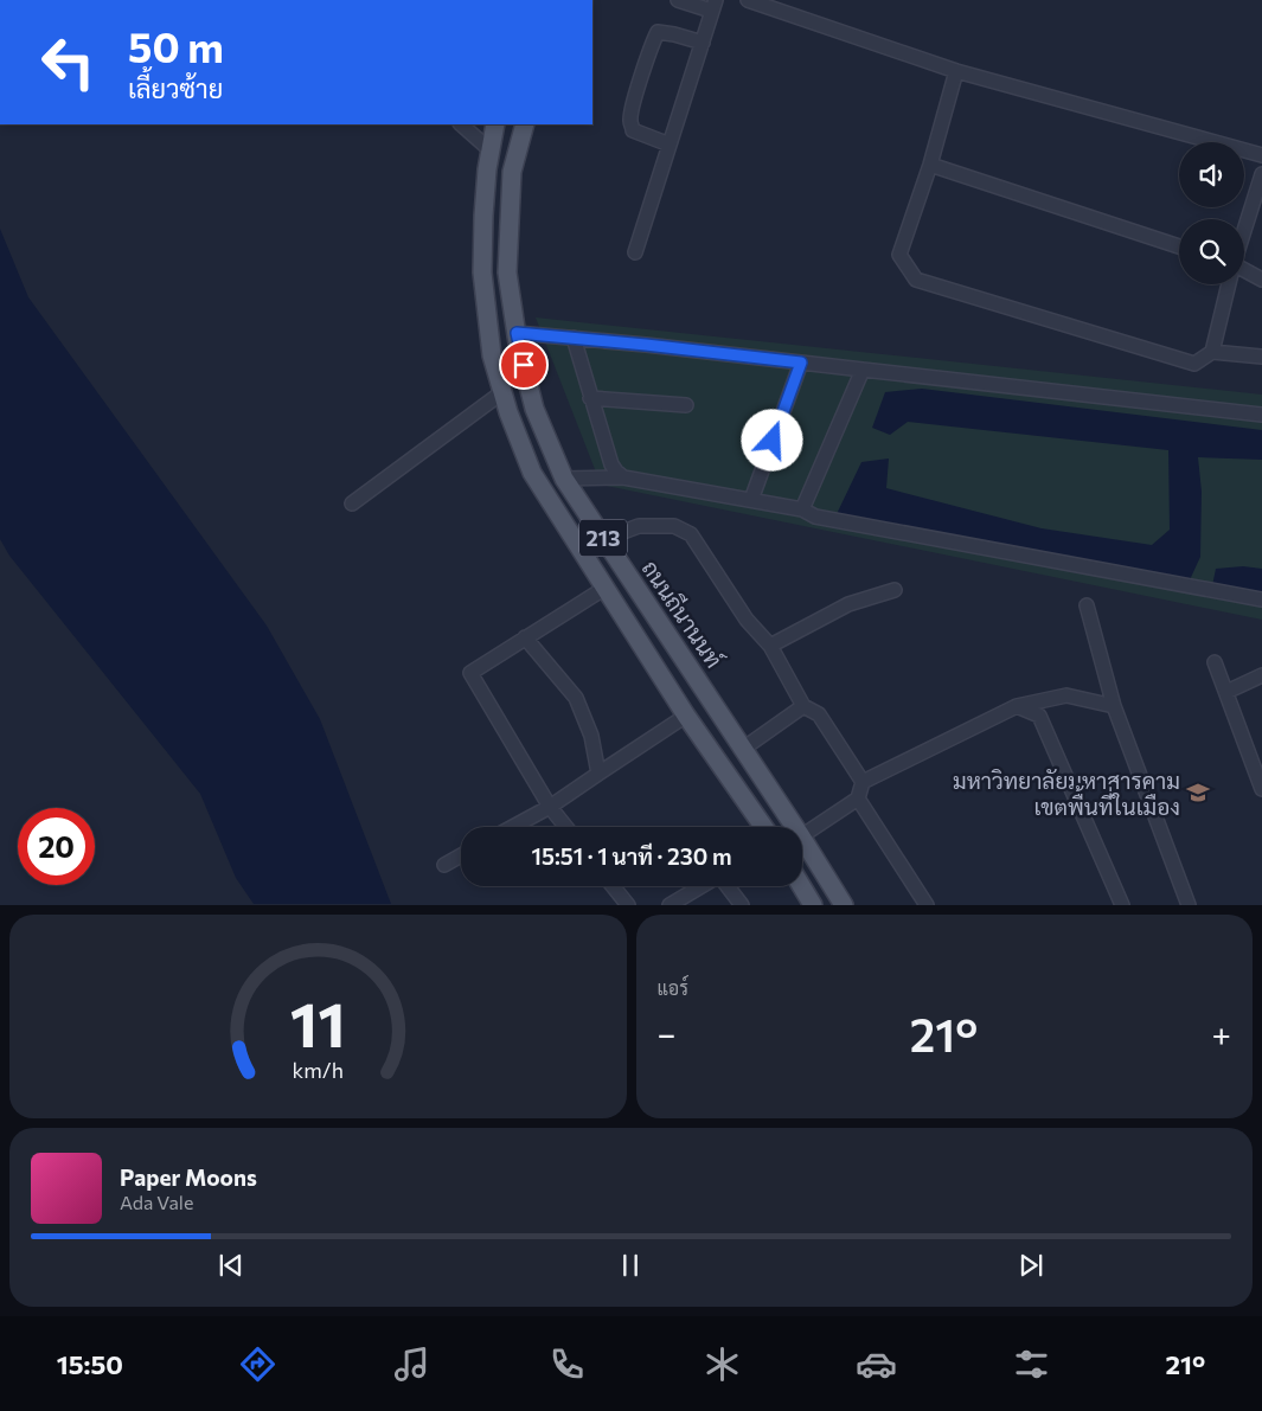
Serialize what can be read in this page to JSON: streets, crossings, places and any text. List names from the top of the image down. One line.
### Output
{"streets":{"main road":["213","ถนนถีนานนท์"]},"places":{"school or university":["มหาวิทยาลัยมหาสารคาม เขตพื้นที่ในเมือง"]},"page":{"turn":["50 m","เลี้ยวซ้าย"],"limit":"20","trip":"15:51 · 1 นาที · 230 m","tile":"แอร์","heat":["−","21°","+"],"song":["Paper Moons","Ada Vale"],"tabs":["15:50","21°"],"gauge":["11","km/h"]}}
